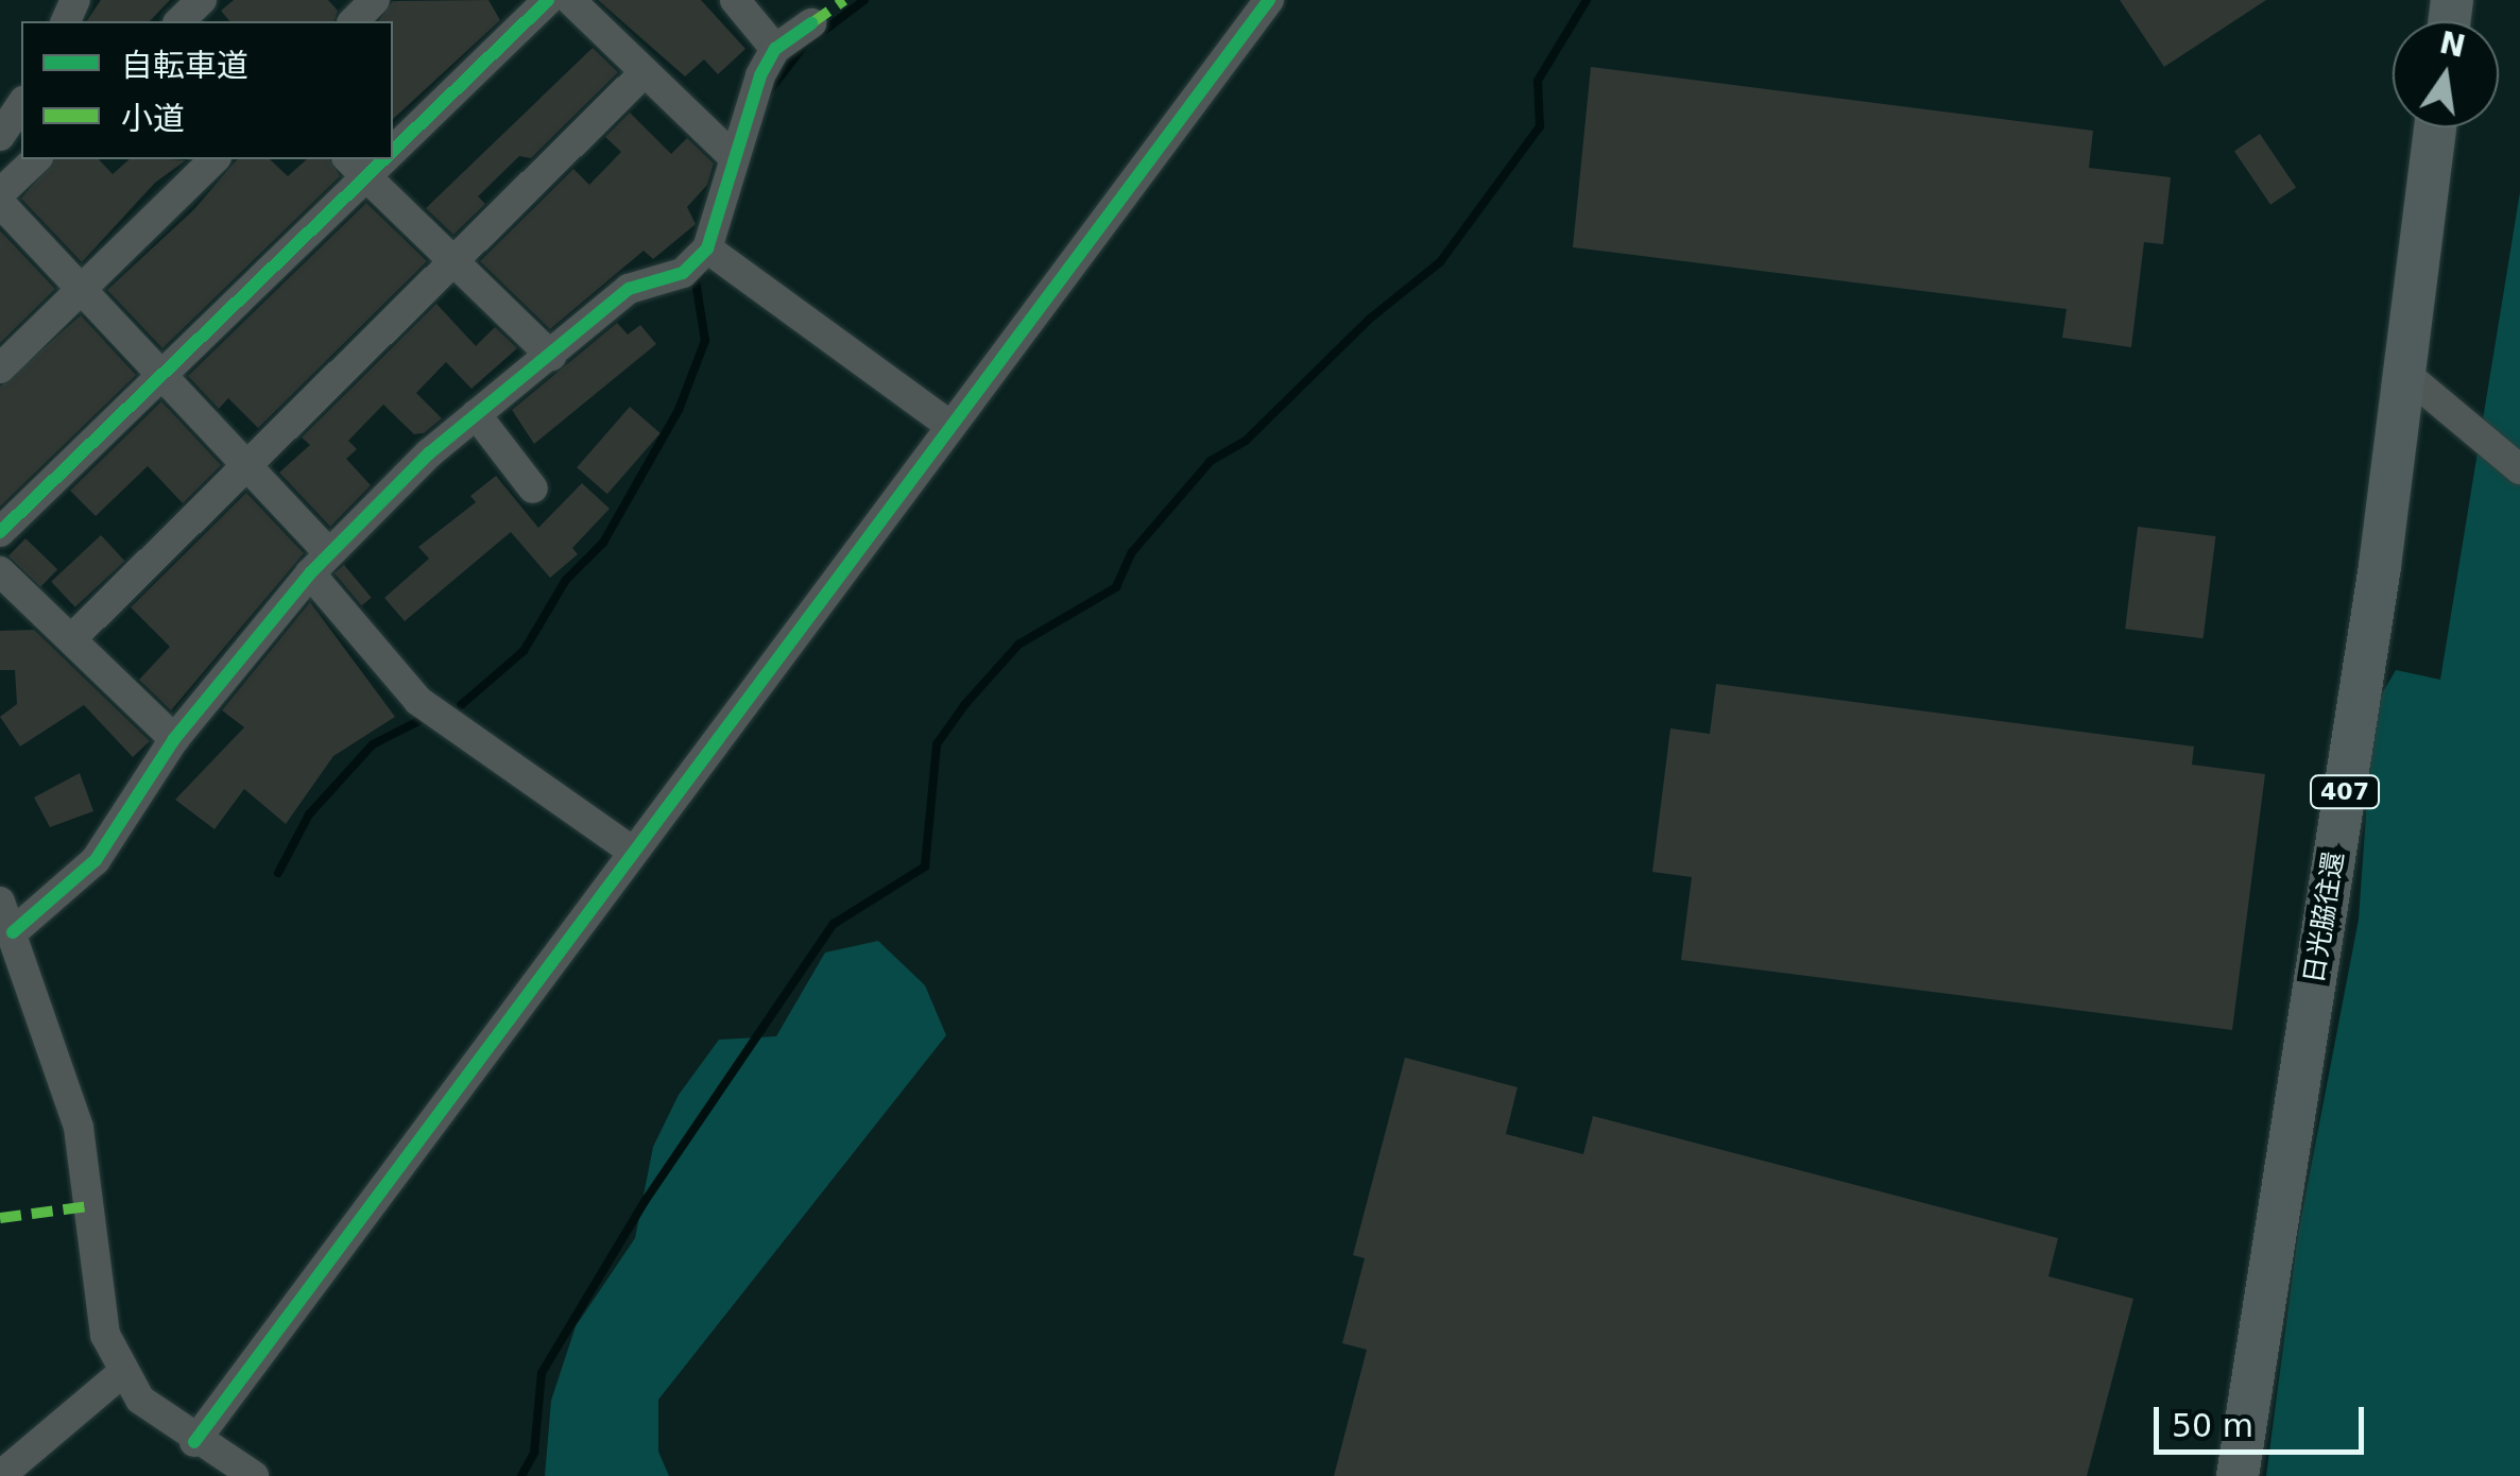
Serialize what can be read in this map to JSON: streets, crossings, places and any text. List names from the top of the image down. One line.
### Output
{"streets":{"highway":["407","日光脇往還"]},"legend":["自転車道","小道"],"scale_bar":"50 m","north":"top"}
